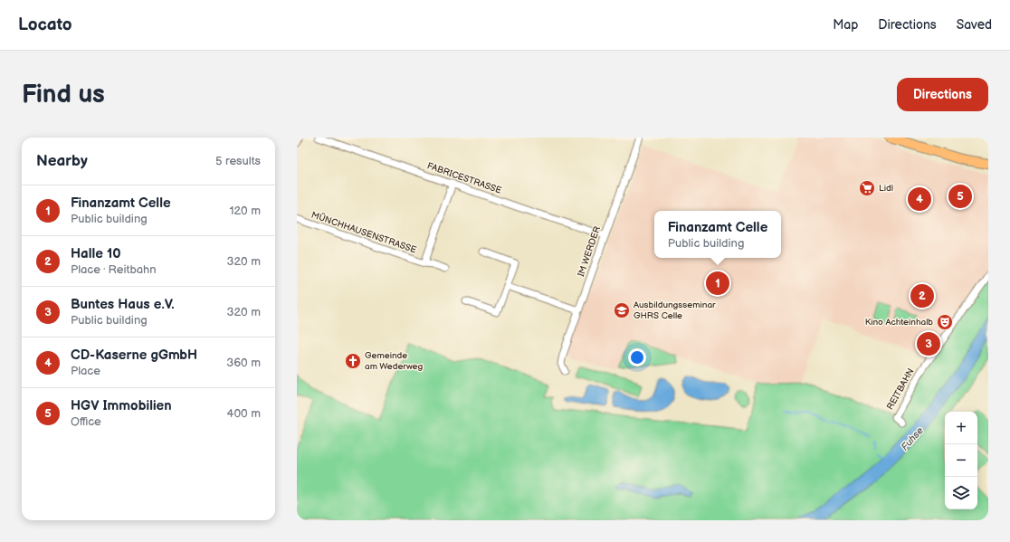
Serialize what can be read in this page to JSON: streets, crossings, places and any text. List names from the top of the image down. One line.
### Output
{"streets":{"street":["FABRICESTRASSE","MÜNCHHAUSENSTRASSE","IM WERDER","REITBAHN"]},"crossings":[["FABRICESTRASSE","MÜNCHHAUSENSTRASSE"],["FABRICESTRASSE","IM WERDER"]],"water":["Fuhse"],"places":{"supermarket":["Lidl"],"school or university":["Ausbildungsseminar GHRS Celle"],"theatre":["Kino Achteinhalb"],"church":["Gemeinde am Wederweg"]},"page":{"header":"Locato","nav":["Map","Directions","Saved"],"buttons":"Directions","title":"Find us","heading":["Nearby","5 results"],"pins":["5","4","1","2","3"],"list":[{"mark":"1","name":"Finanzamt Celle","note":"Public building","value":"120 m"},{"mark":"2","name":"Halle 10","note":"Place · Reitbahn","value":"320 m"},{"mark":"3","name":"Buntes Haus e.V.","note":"Public building","value":"320 m"},{"mark":"4","name":"CD-Kaserne gGmbH","note":"Place","value":"360 m"},{"mark":"5","name":"HGV Immobilien","note":"Office","value":"400 m"}],"popup":["Finanzamt Celle","Public building"],"map_buttons":["+","−"]}}
